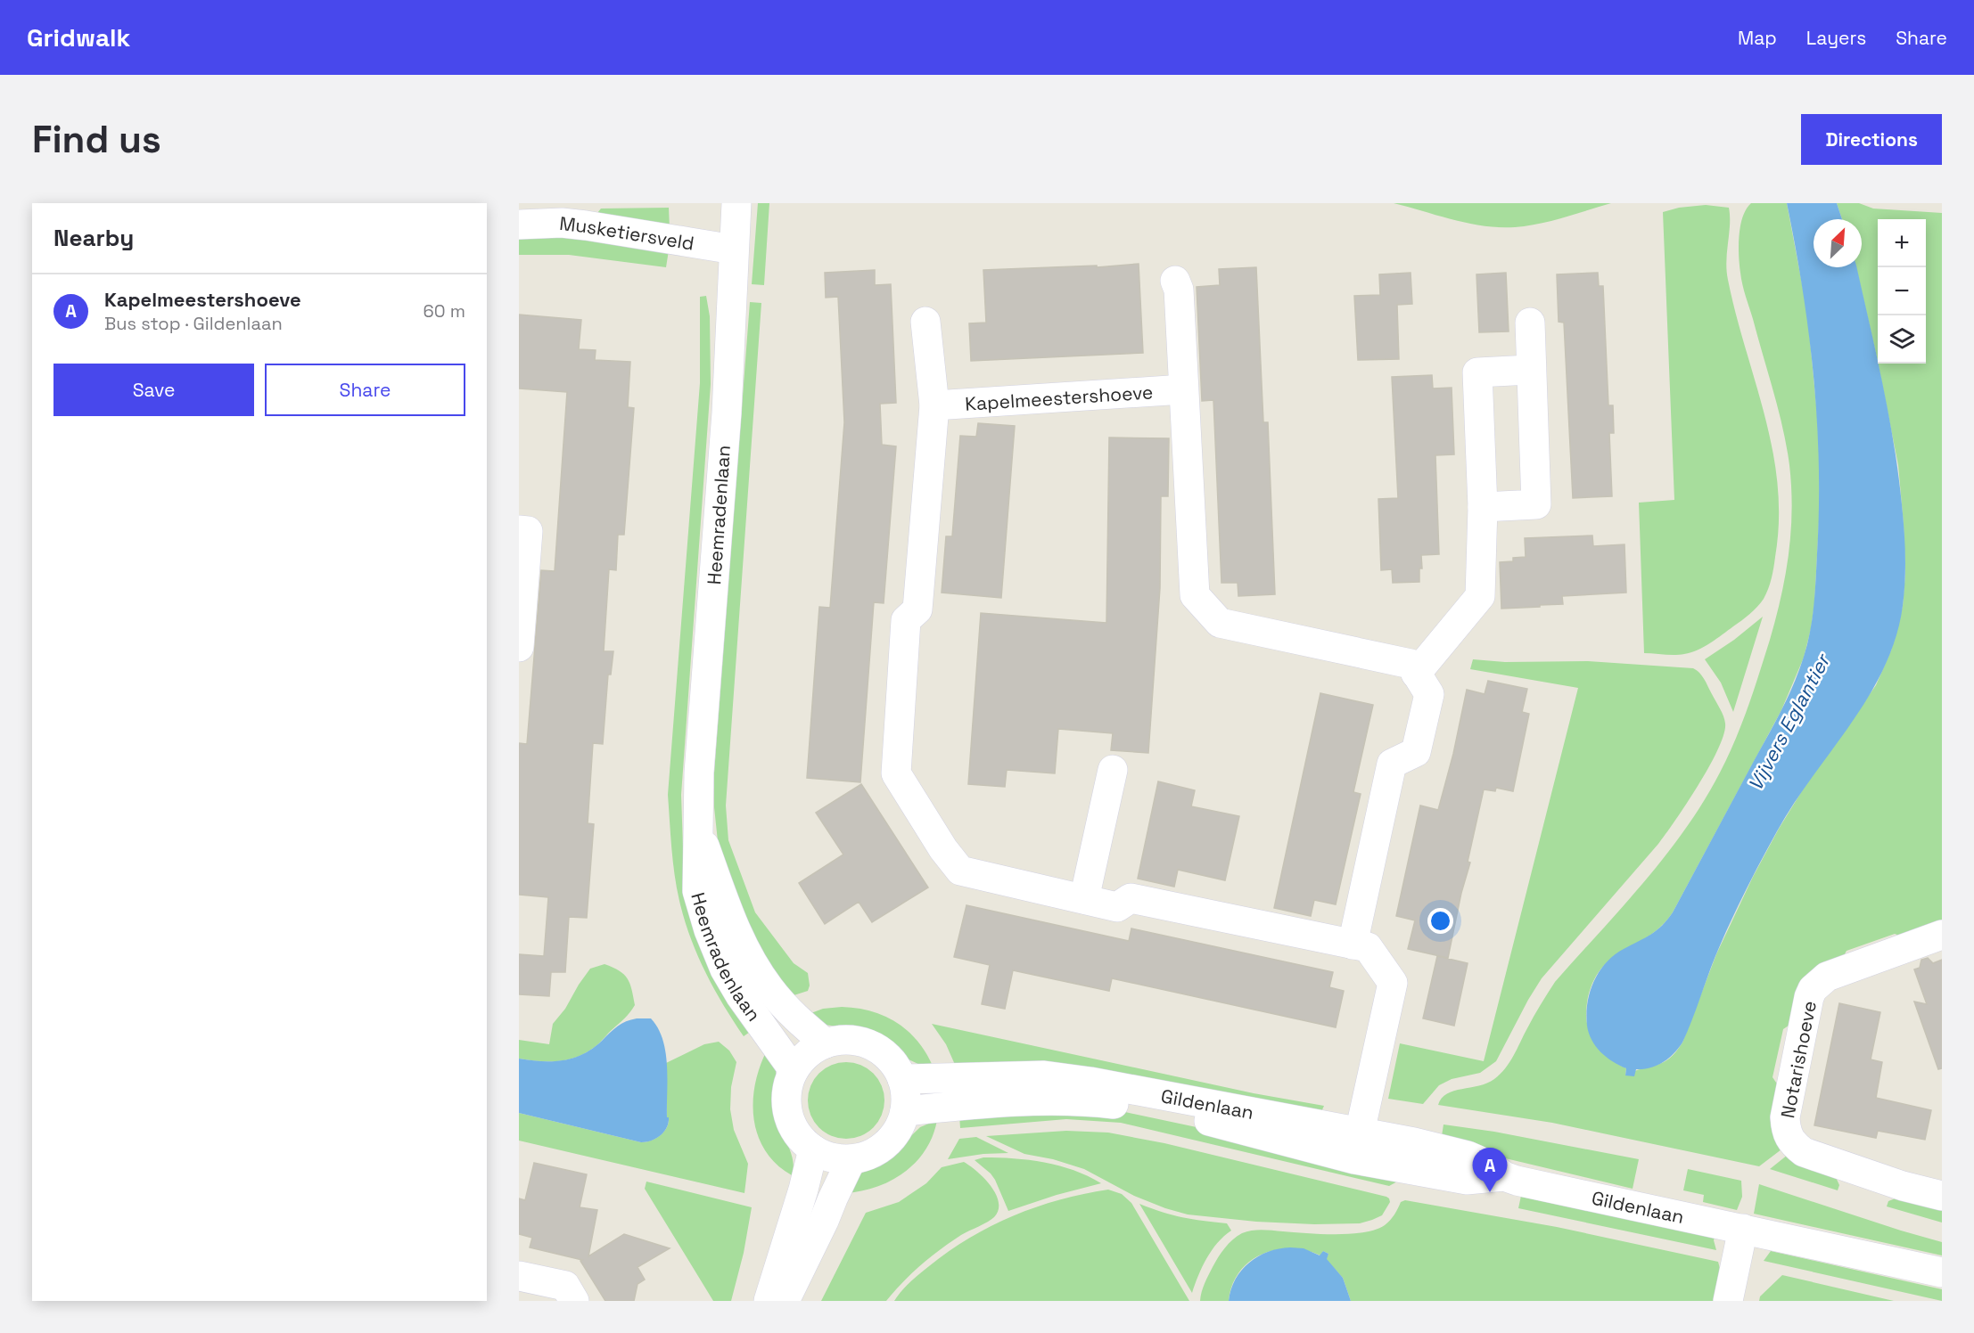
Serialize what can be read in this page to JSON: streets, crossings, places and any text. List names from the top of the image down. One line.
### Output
{"streets":{"street":["Musketiersveld","Kapelmeestershoeve","Heemradenlaan","Notarishoeve","Gildenlaan"]},"crossings":[["Musketiersveld","Heemradenlaan"],["Heemradenlaan","Gildenlaan"]],"water":["Vijvers Eglantier"],"north":"top right","page":{"header":"Gridwalk","nav":["Map","Layers","Share"],"buttons":["Directions",["Save","Share"]],"title":"Find us","heading":"Nearby","map_buttons":["+","−"],"list":[{"mark":"A","name":"Kapelmeestershoeve","note":"Bus stop · Gildenlaan","value":"60 m"}],"pins":"A"}}
